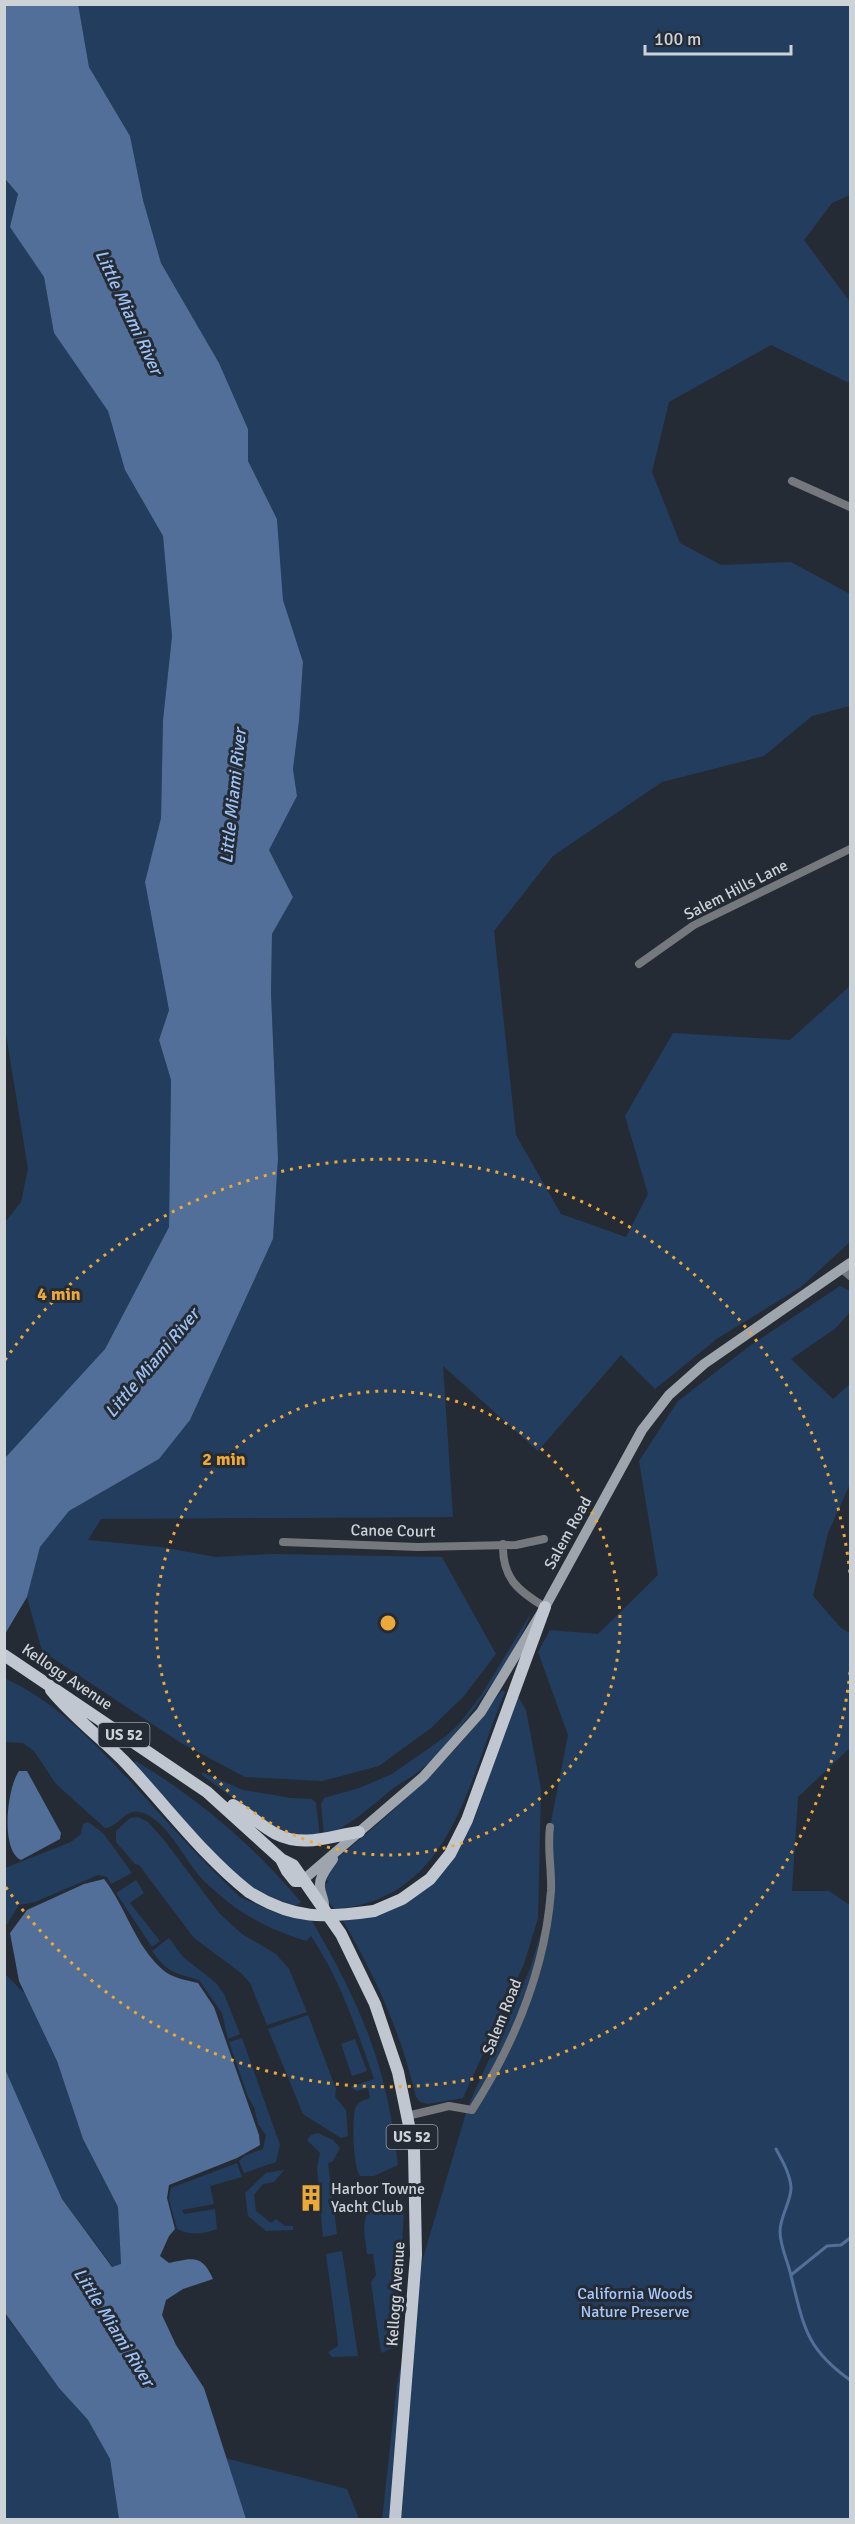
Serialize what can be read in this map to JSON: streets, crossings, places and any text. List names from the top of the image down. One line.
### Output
{"streets":{"main road":["Kellogg Avenue","US 52"],"street":["Salem Hills Lane","Canoe Court","Salem Road"]},"crossings":[["Salem Road","Kellogg Avenue"]],"water":["Little Miami River"],"parks":["California Woods Nature Preserve"],"places":{"building":["Harbor Towne Yacht Club"]},"scale_bar":"100 m","rings":["4 min","2 min"]}
